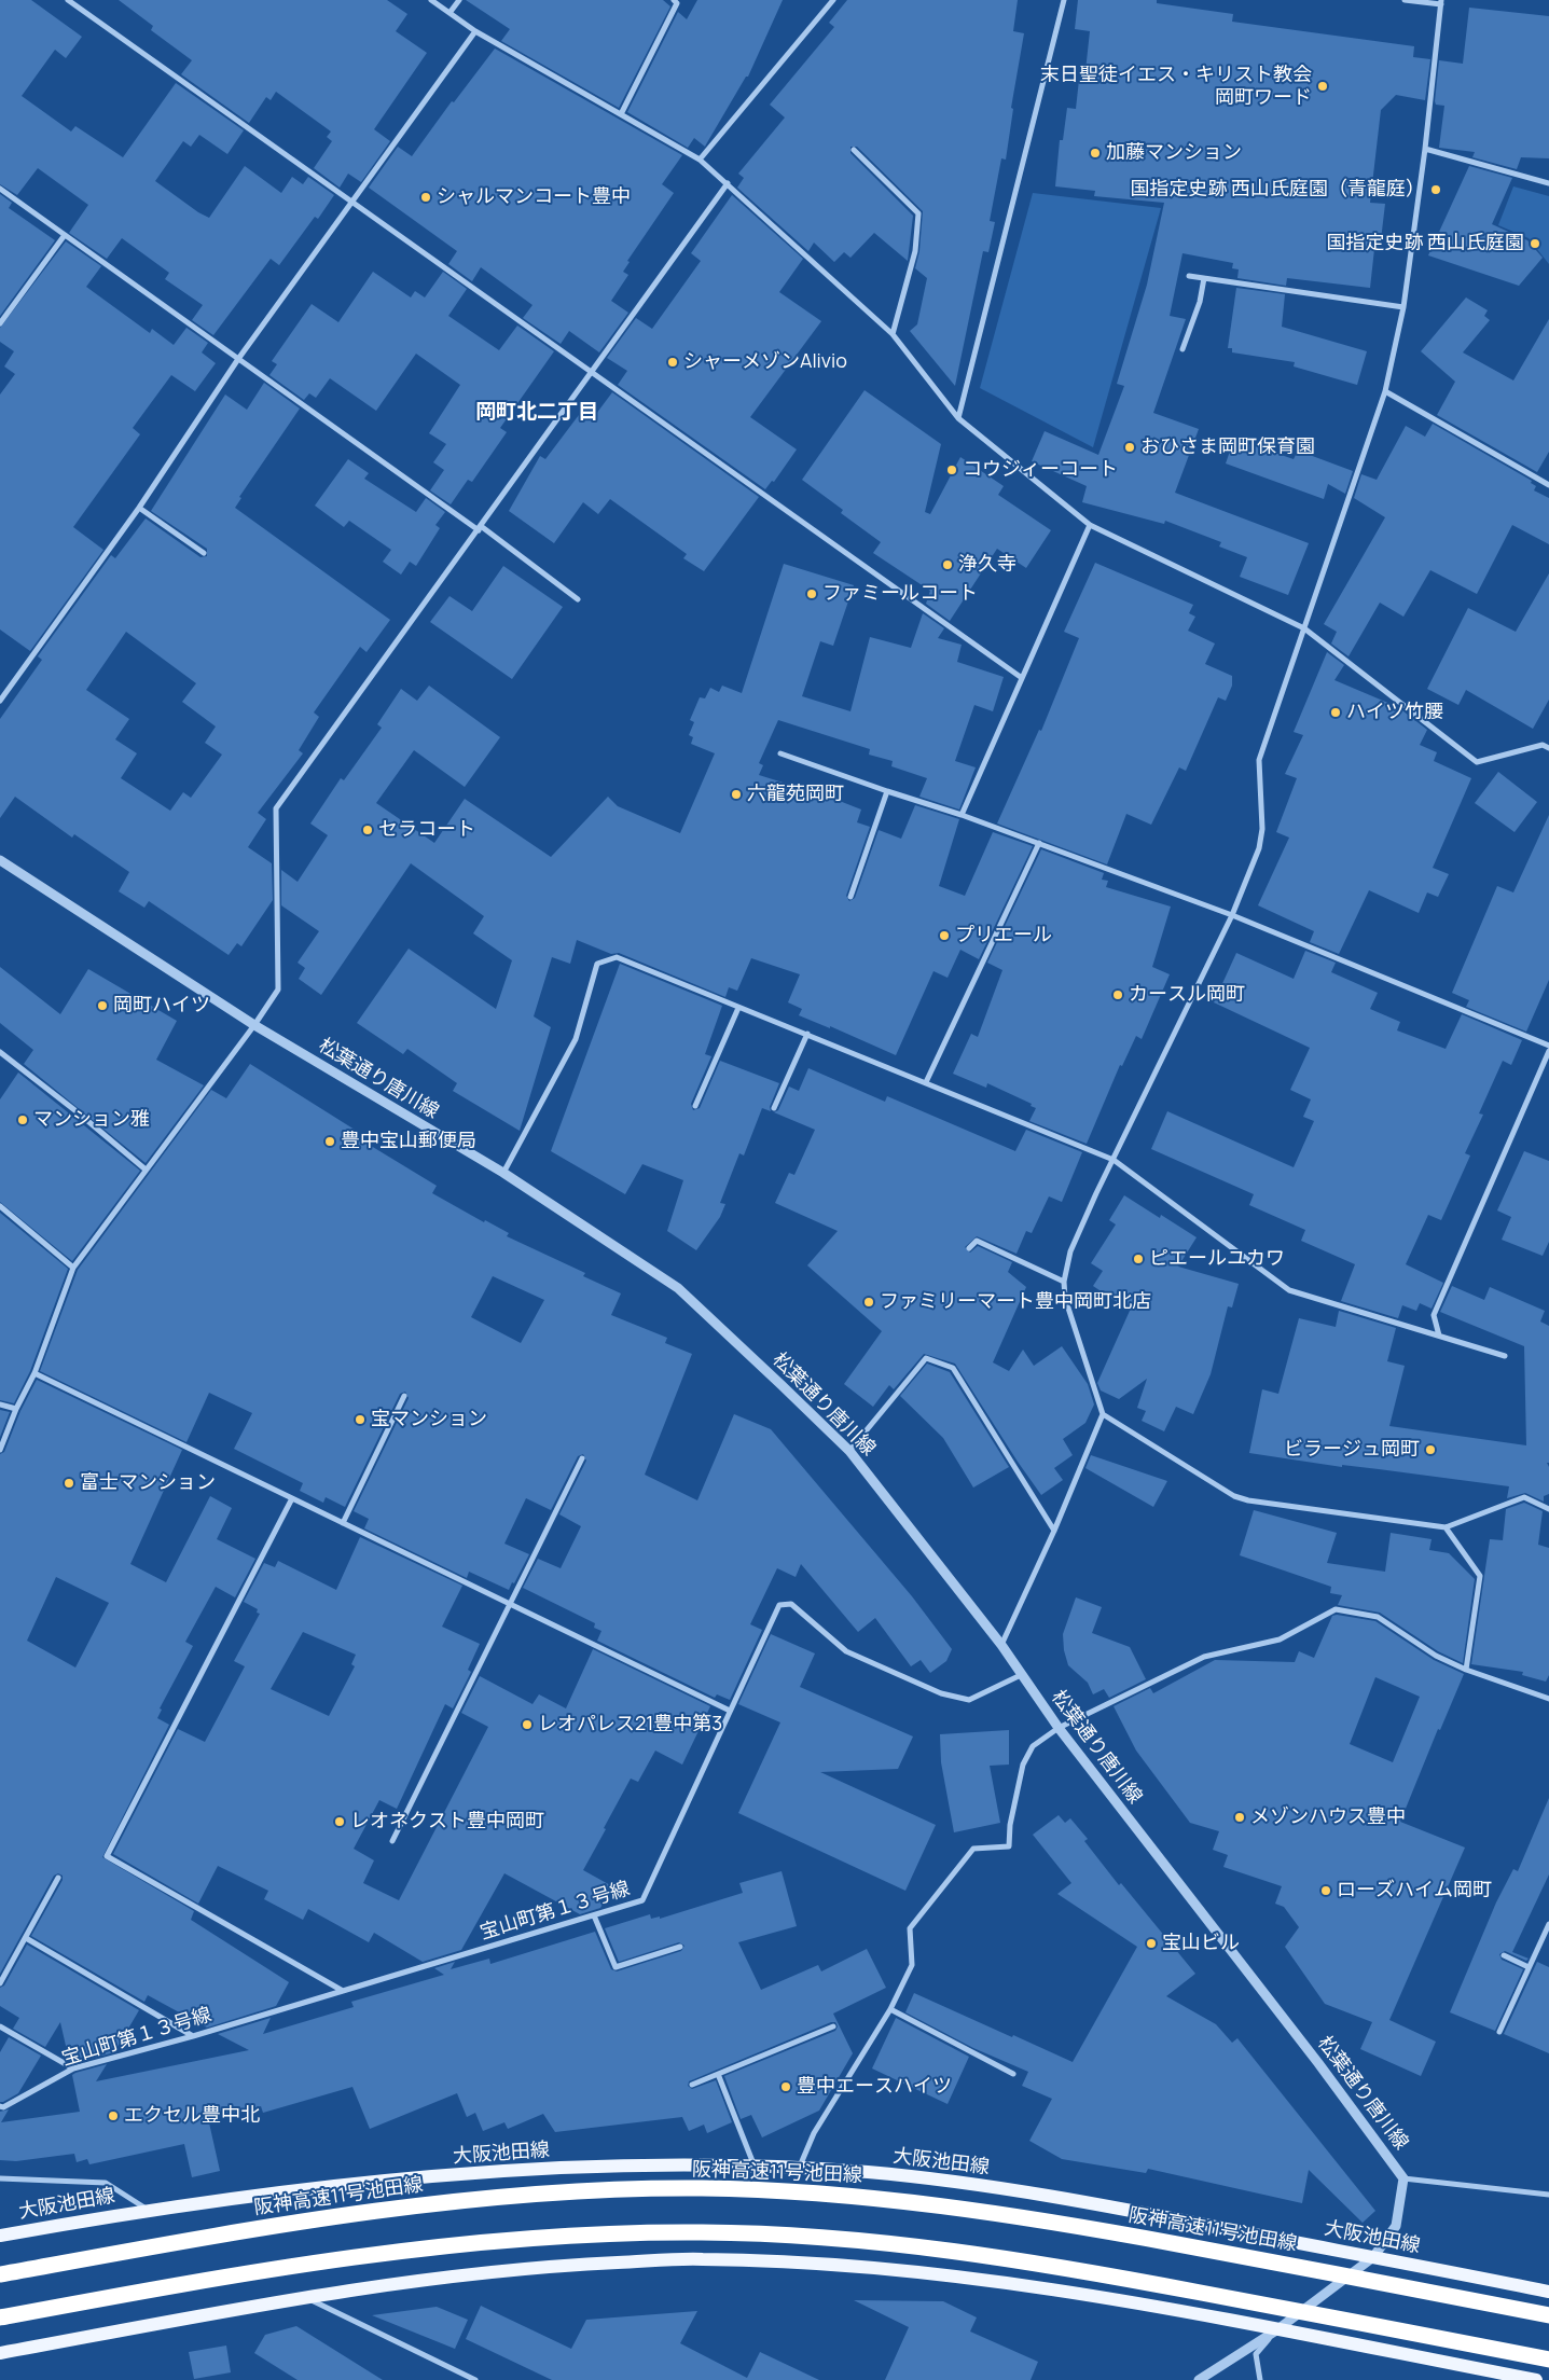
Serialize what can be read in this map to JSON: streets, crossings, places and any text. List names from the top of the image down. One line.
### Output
{"streets":{"highway":["阪神高速11号池田線"],"main road":["大阪池田線"],"street":["松葉通り唐川線","宝山町第１３号線"]},"crossings":[["松葉通り唐川線","宝山町第１３号線"],["松葉通り唐川線","大阪池田線"]],"districts":["岡町北二丁目"],"places":["末日聖徒イエス・キリスト教会 岡町ワード","加藤マンション","国指定史跡 西山氏庭園（青龍庭）","シャルマンコート豊中","国指定史跡 西山氏庭園","シャーメゾンAlivio","おひさま岡町保育園","コウジィーコート","浄久寺","ファミールコート","ハイツ竹腰","六龍苑岡町","セラコート","プリエール","カースル岡町","岡町ハイツ","マンション雅","豊中宝山郵便局","ピエールユカワ","ファミリーマート豊中岡町北店","宝マンション","ビラージュ岡町","富士マンション","レオパレス21豊中第3","メゾンハウス豊中","レオネクスト豊中岡町","ローズハイム岡町","宝山ビル","豊中エースハイツ","エクセル豊中北"]}
